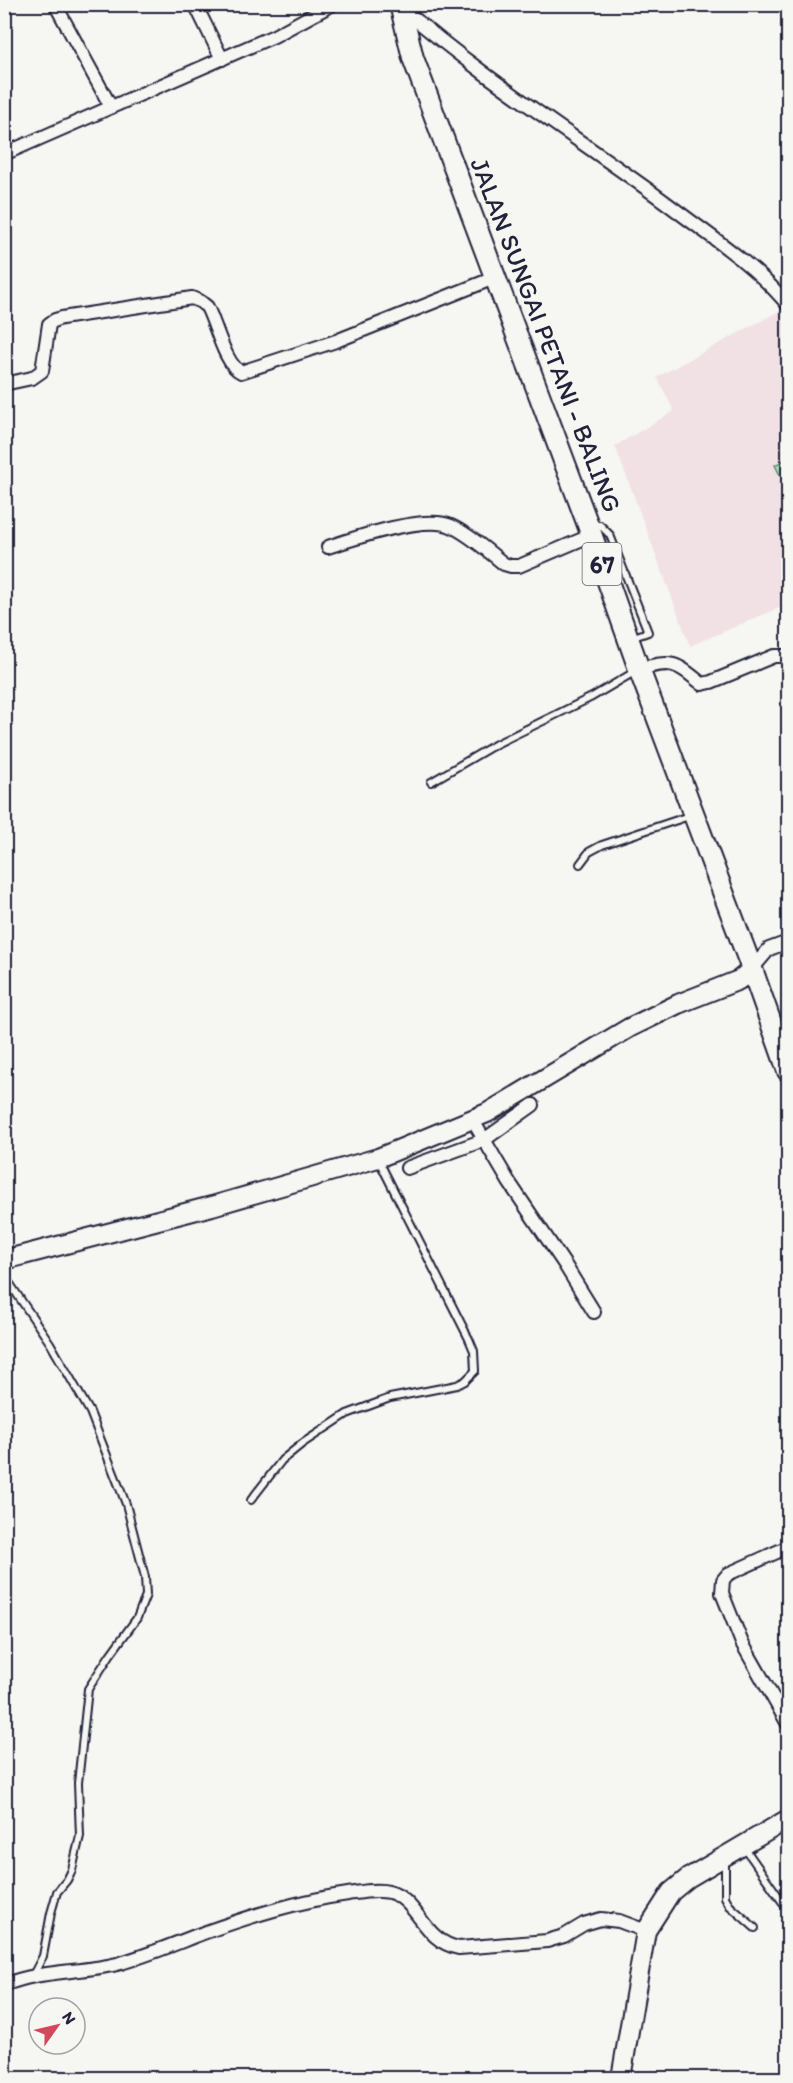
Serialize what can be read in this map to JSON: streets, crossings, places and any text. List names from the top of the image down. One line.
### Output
{"streets":{"main road":["JALAN SUNGAI PETANI - BALING","67"]},"north":"top right"}
